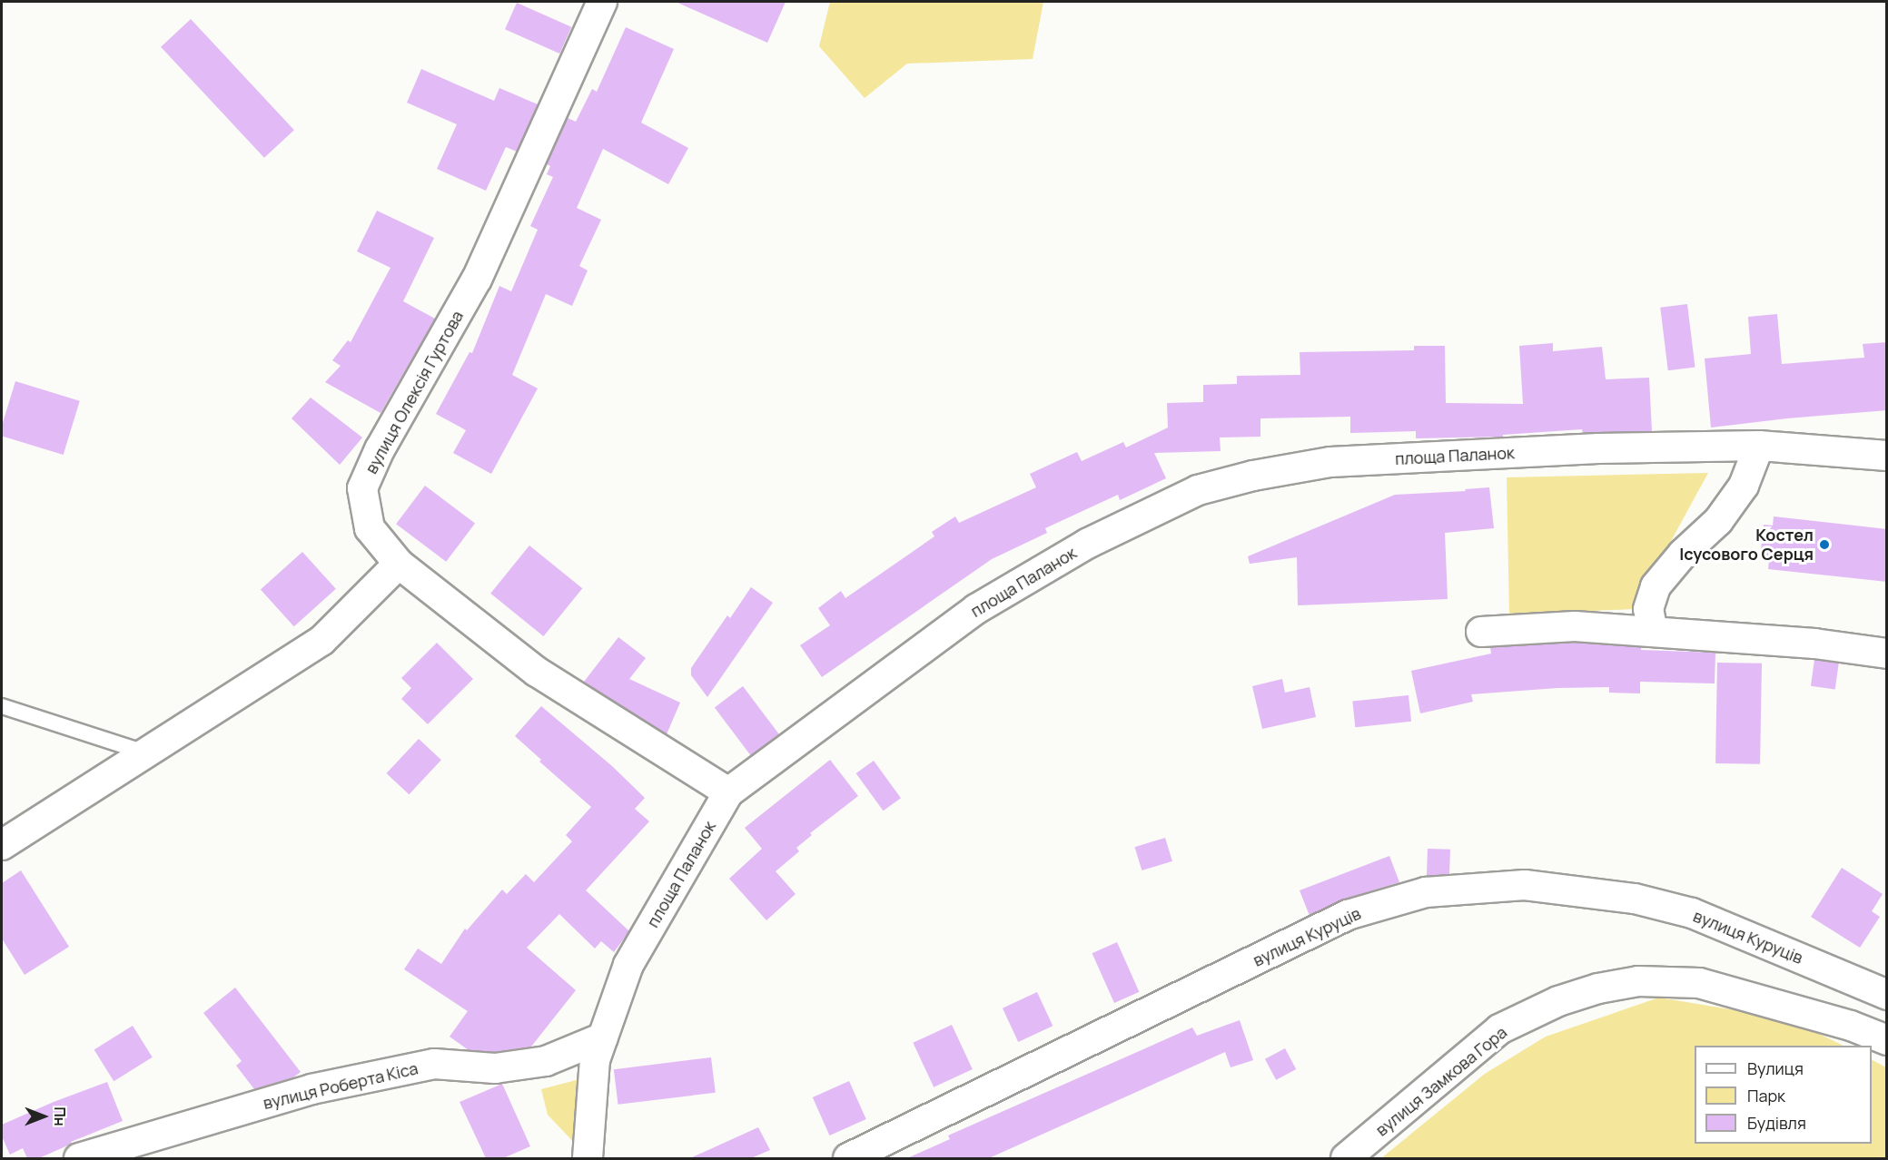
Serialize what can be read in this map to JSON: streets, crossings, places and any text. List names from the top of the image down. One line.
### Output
{"streets":{"street":["вулиця Олексія Гуртова","площа Паланок","вулиця Куруців","вулиця Замкова Гора","вулиця Роберта Кіса"]},"crossings":[["вулиця Олексія Гуртова","площа Паланок"],["площа Паланок","вулиця Роберта Кіса"]],"places":["Костел Ісусового Серця"],"legend":["Вулиця","Парк","Будівля"],"north":"right"}
